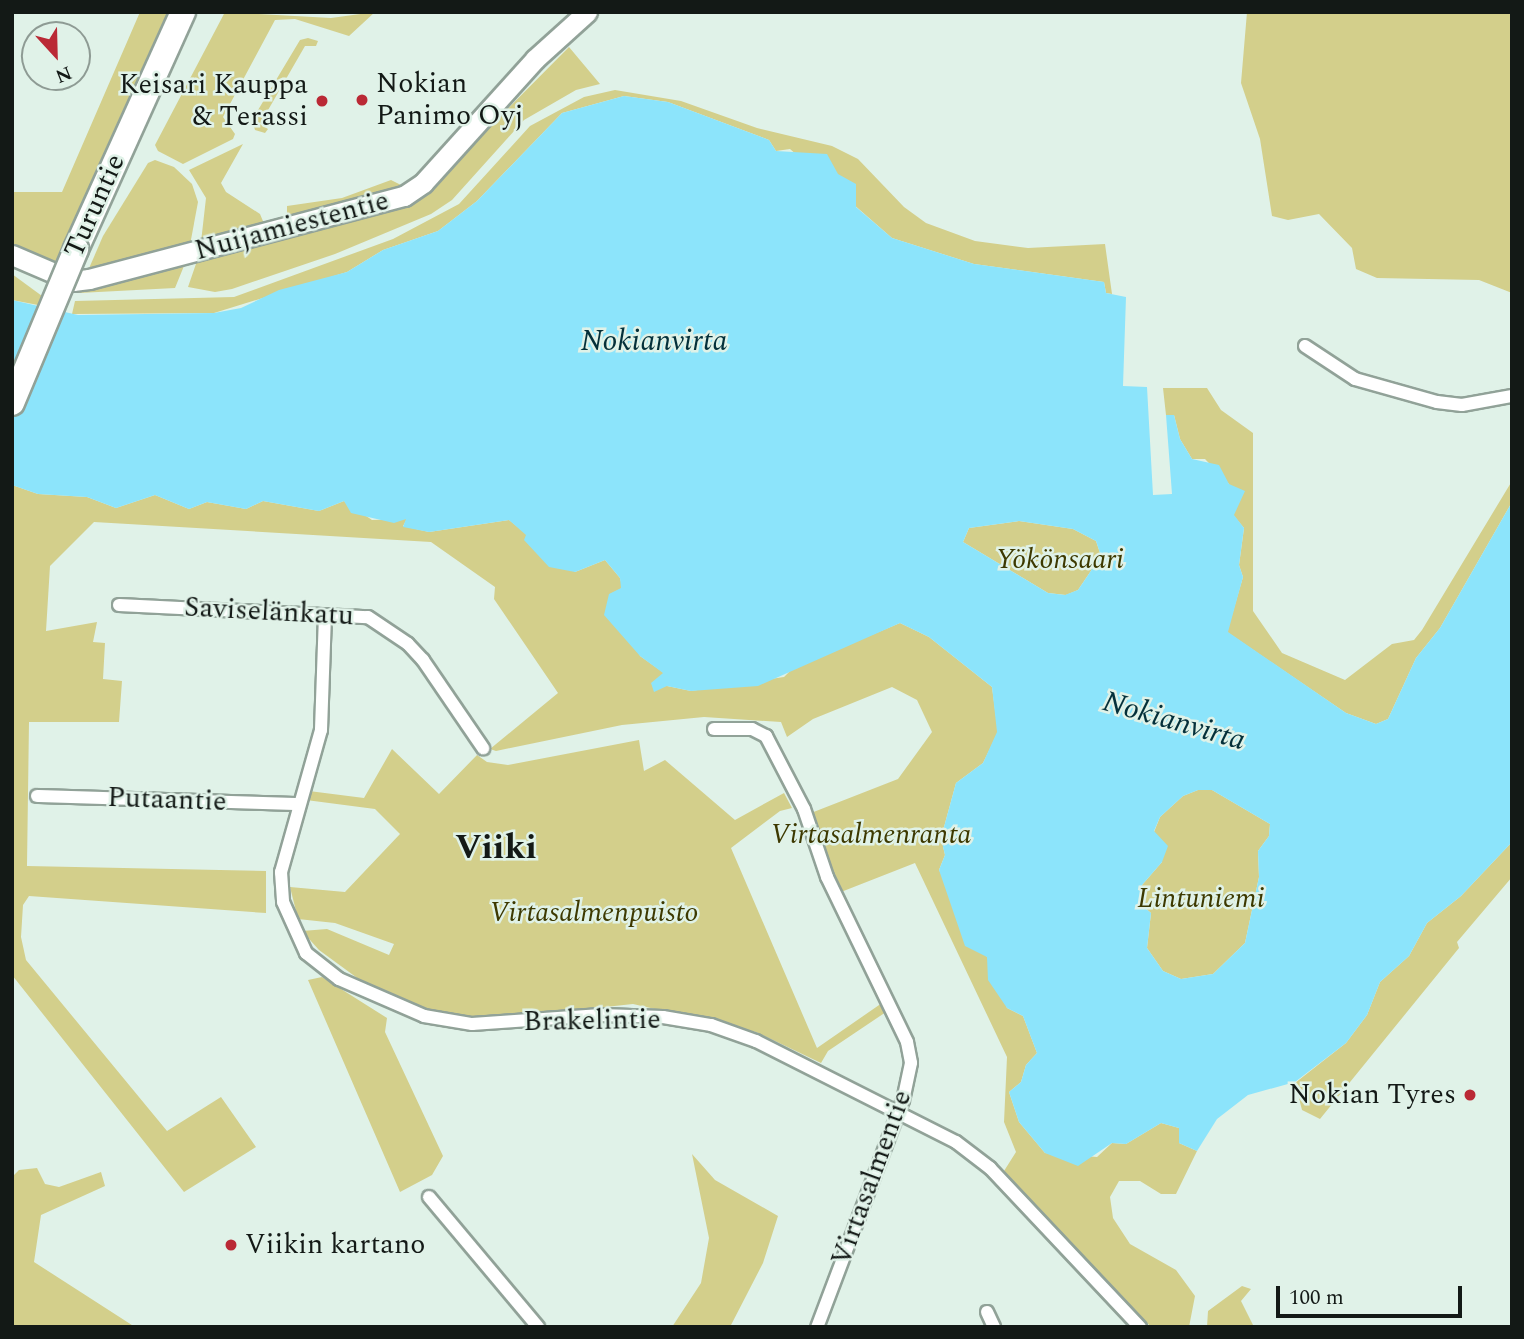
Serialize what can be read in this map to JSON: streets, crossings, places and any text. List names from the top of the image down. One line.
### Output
{"streets":{"highway":["Turuntie"],"main road":["Nuijamiestentie"],"street":["Saviselänkatu","Putaantie","Brakelintie","Virtasalmentie"]},"crossings":[["Saviselänkatu","Brakelintie"],["Putaantie","Brakelintie"],["Brakelintie","Virtasalmentie"]],"districts":["Viiki"],"water":["Nokianvirta"],"parks":["Yökönsaari","Virtasalmenranta","Lintuniemi","Virtasalmenpuisto"],"places":["Nokian Panimo Oyj","Keisari Kauppa & Terassi","Nokian Tyres","Viikin kartano"],"scale_bar":"100 m","north":"bottom"}
